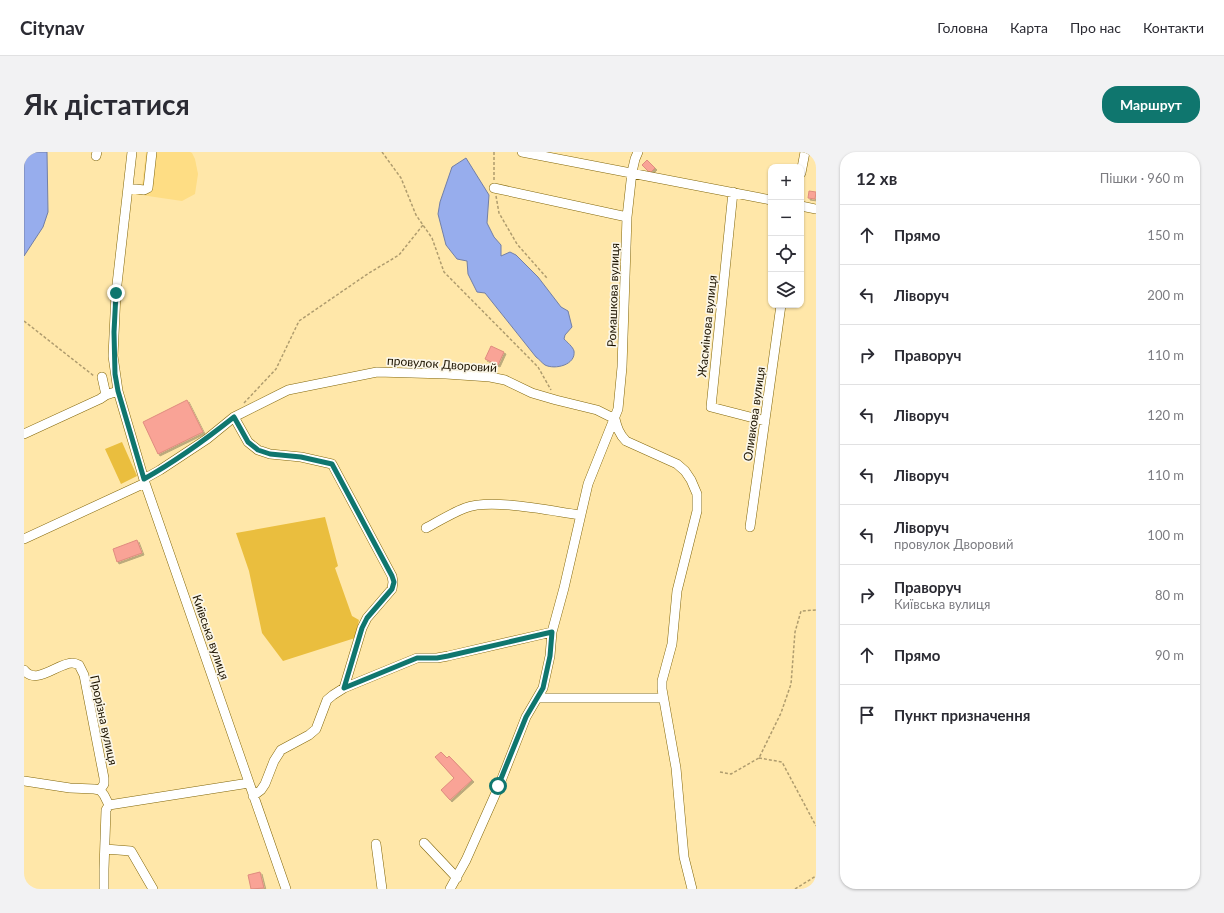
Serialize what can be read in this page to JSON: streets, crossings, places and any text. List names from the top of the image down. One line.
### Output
{"streets":{"street":["Ромашкова вулиця","Жасмінова вулиця","провулок Дворовий","Оливкова вулиця","Київська вулиця","Прорізна вулиця"]},"crossings":[["Ромашкова вулиця","провулок Дворовий"],["Жасмінова вулиця","Оливкова вулиця"],["провулок Дворовий","Київська вулиця"]],"page":{"header":"Citynav","nav":["Головна","Карта","Про нас","Контакти"],"buttons":"Маршрут","title":"Як дістатися","heading":["12 хв","Пішки · 960 m"],"map_buttons":["+","−"],"list":[["Прямо","150 m"],["Ліворуч","200 m"],["Праворуч","110 m"],["Ліворуч","120 m"],["Ліворуч","110 m"],["Ліворуч","провулок Дворовий","100 m"],["Праворуч","Київська вулиця","80 m"],["Прямо","90 m"],"Пункт призначення"]}}
